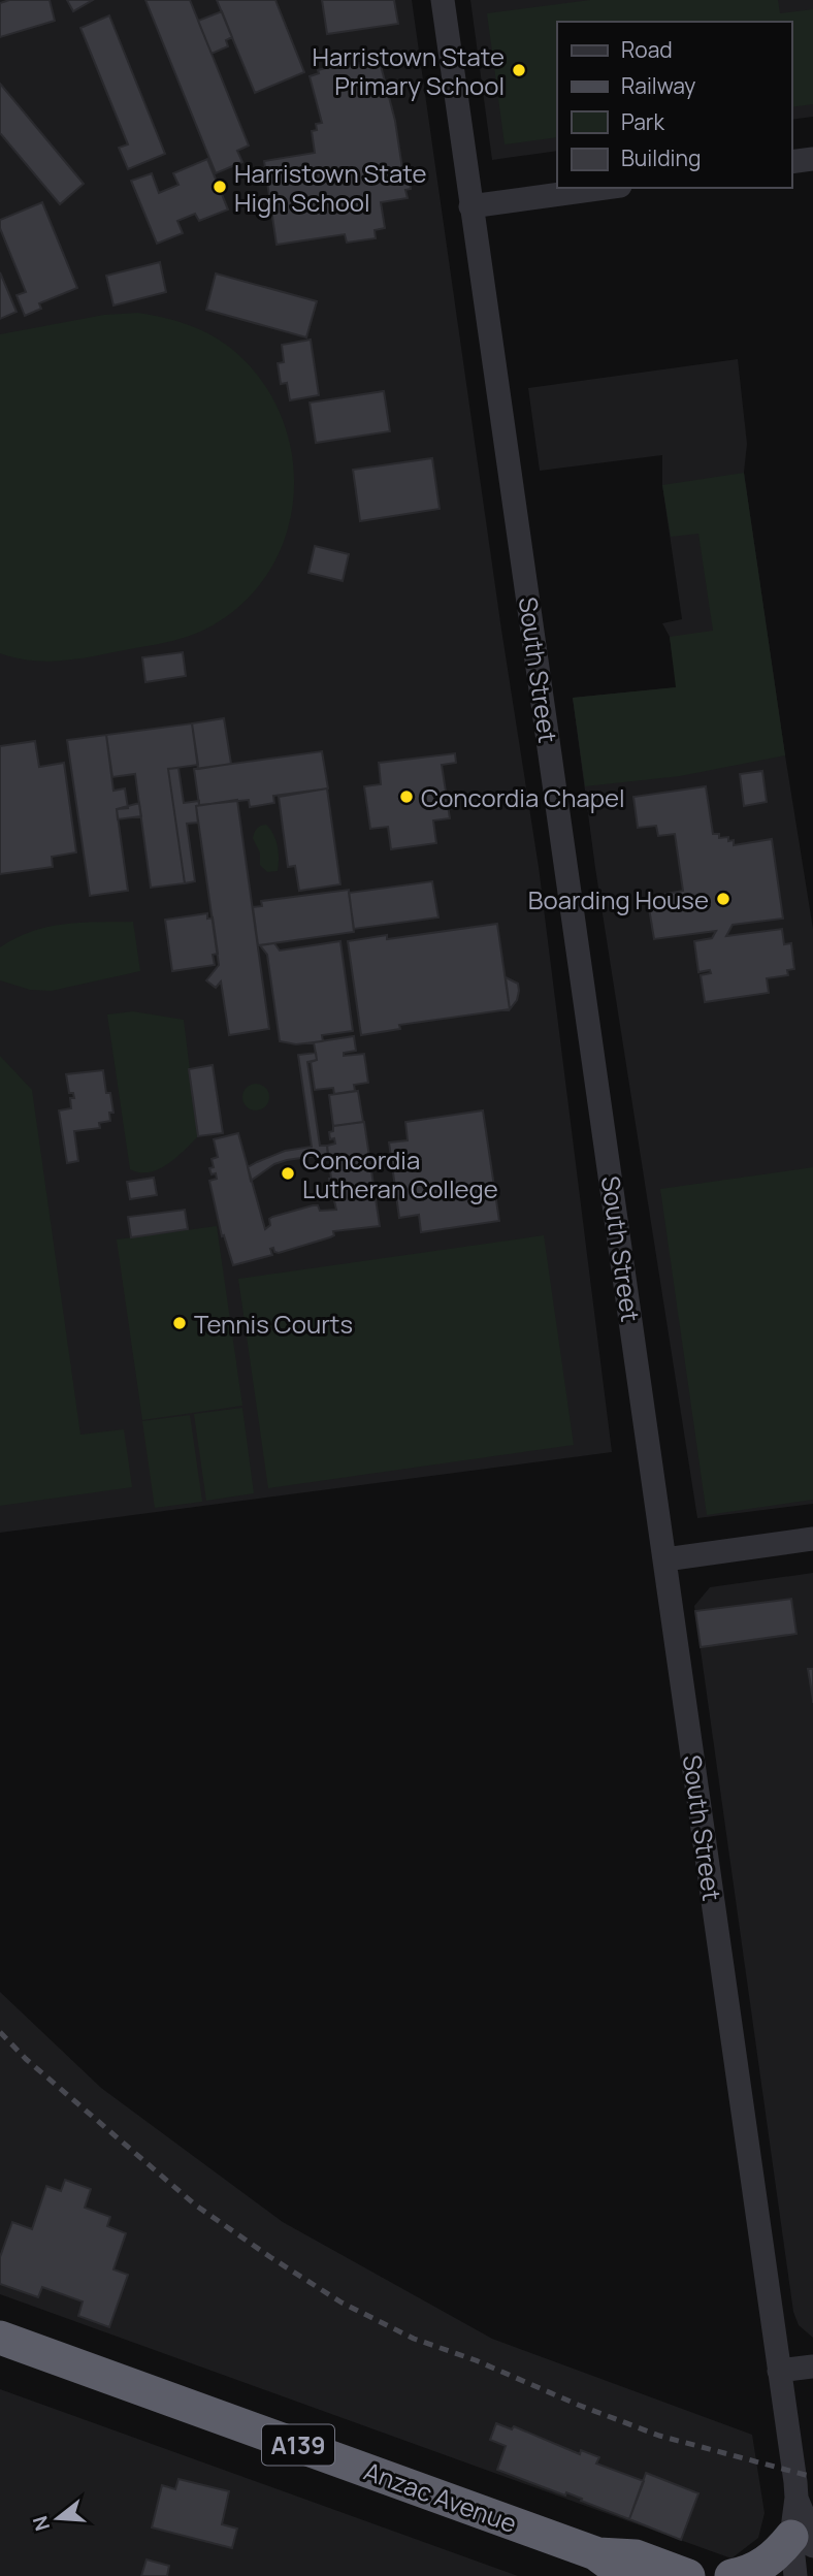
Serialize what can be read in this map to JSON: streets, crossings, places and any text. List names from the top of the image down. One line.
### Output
{"streets":{"highway":["A139","Anzac Avenue"],"street":["South Street"]},"places":["Harristown State Primary School","Harristown State High School","Concordia Chapel","Boarding House","Concordia Lutheran College","Tennis Courts"],"legend":["Road","Railway","Park","Building"],"north":"left"}
